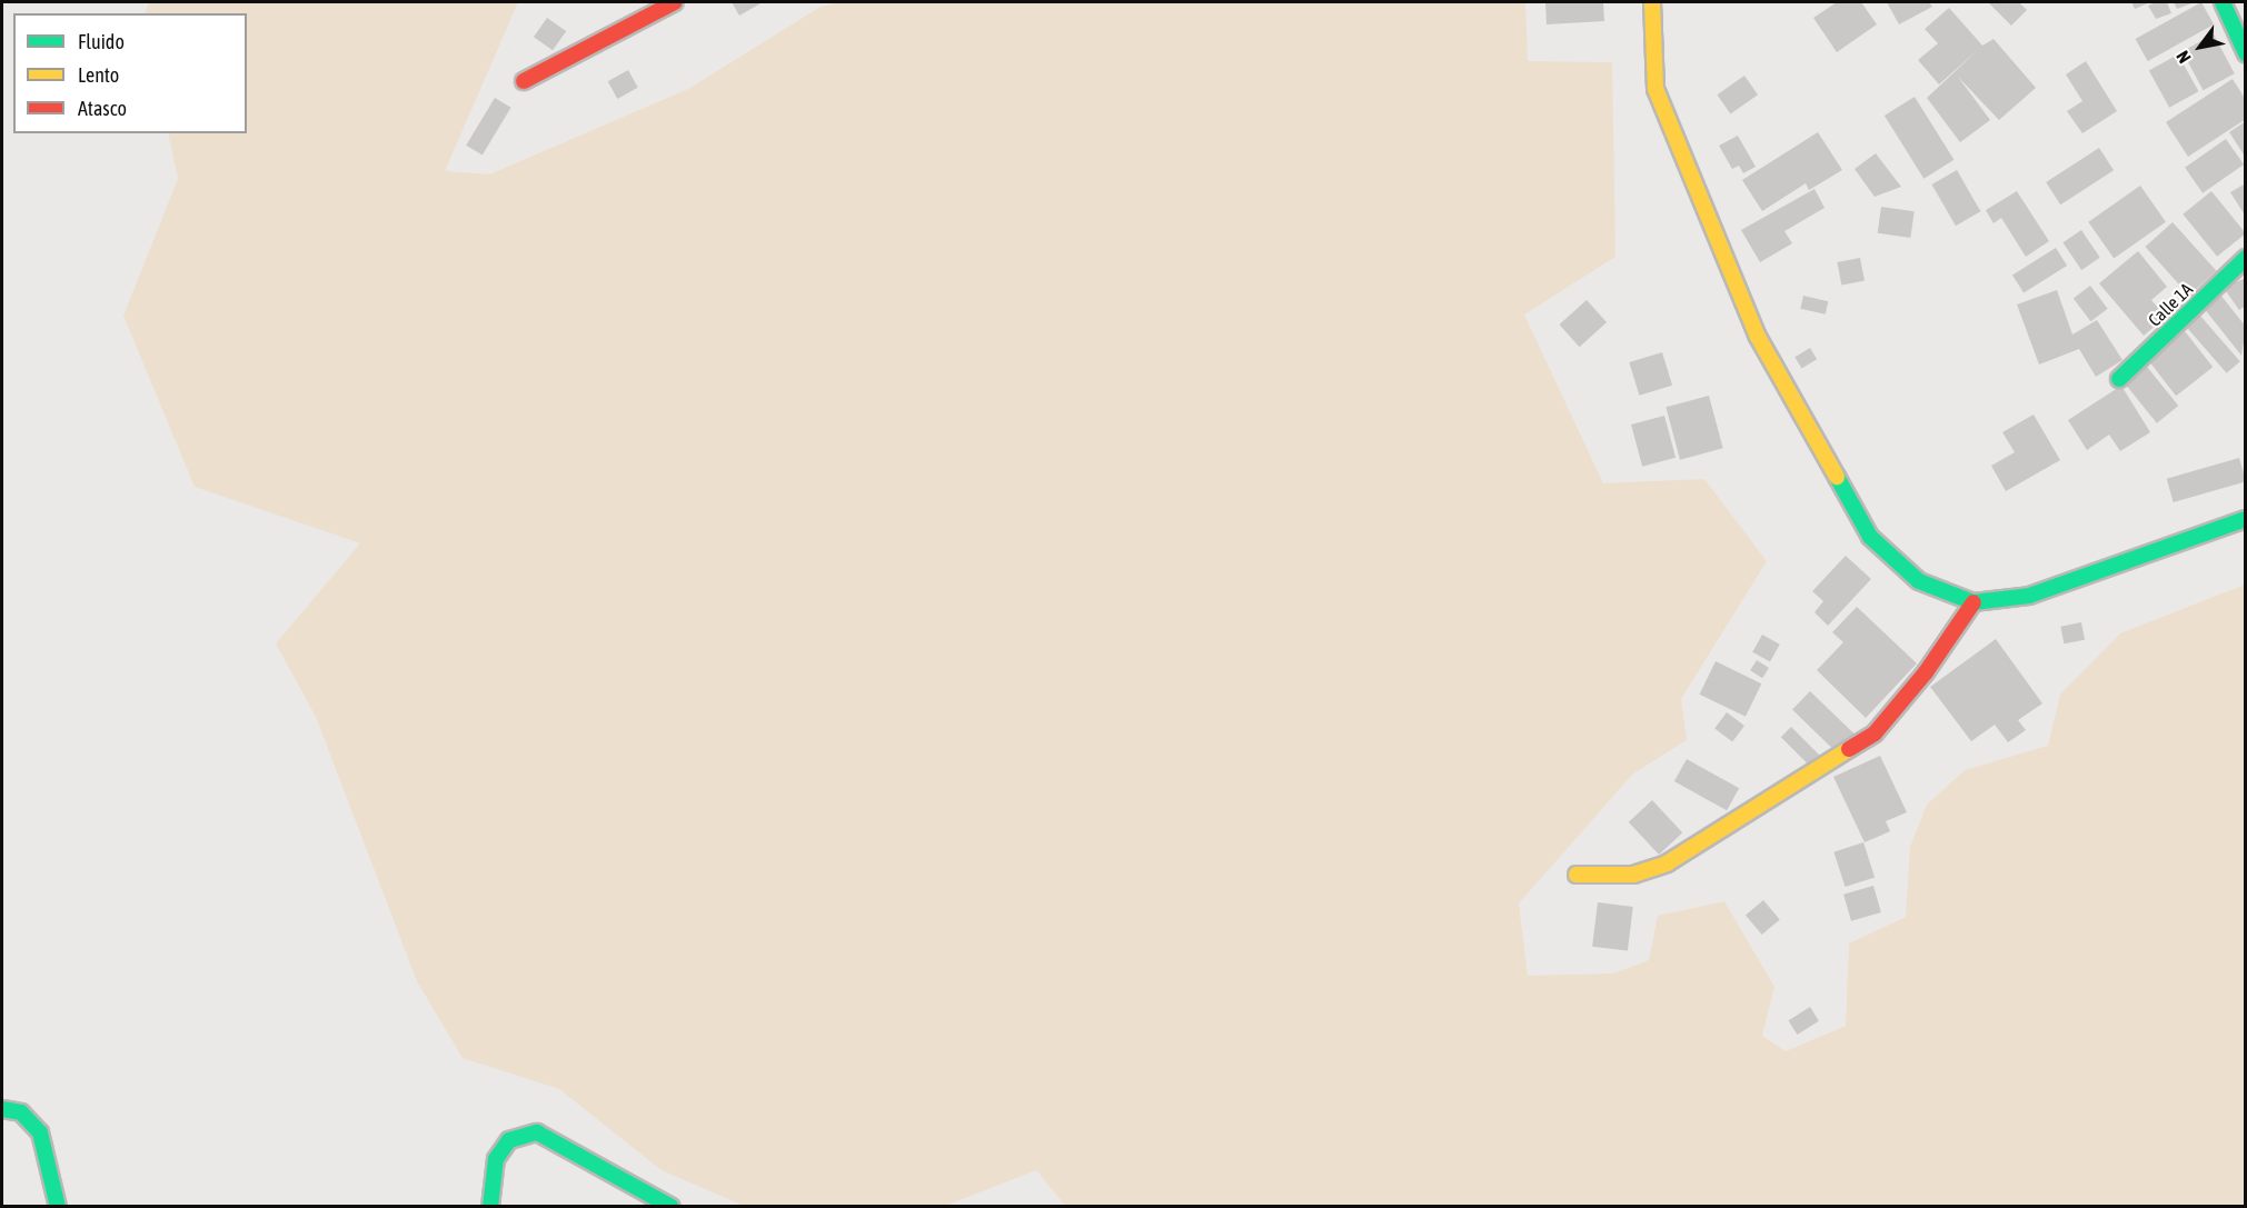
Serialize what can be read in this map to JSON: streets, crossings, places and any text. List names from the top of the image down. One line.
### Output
{"streets":{"street":["Calle 1A"]},"legend":["Fluido","Lento","Atasco"],"north":"bottom left"}
